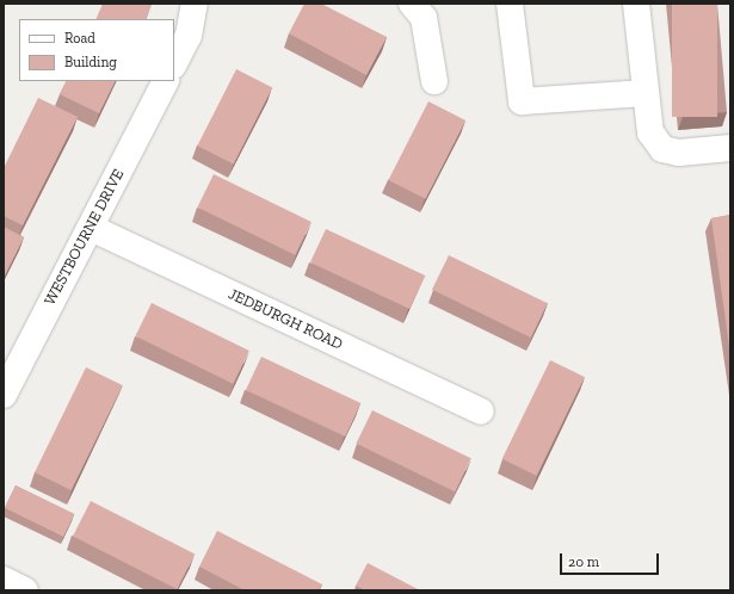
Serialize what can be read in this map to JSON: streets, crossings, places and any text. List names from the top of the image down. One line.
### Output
{"streets":{"street":["WESTBOURNE DRIVE","JEDBURGH ROAD"]},"crossings":[["WESTBOURNE DRIVE","JEDBURGH ROAD"]],"legend":["Road","Building"],"scale_bar":"20 m"}
